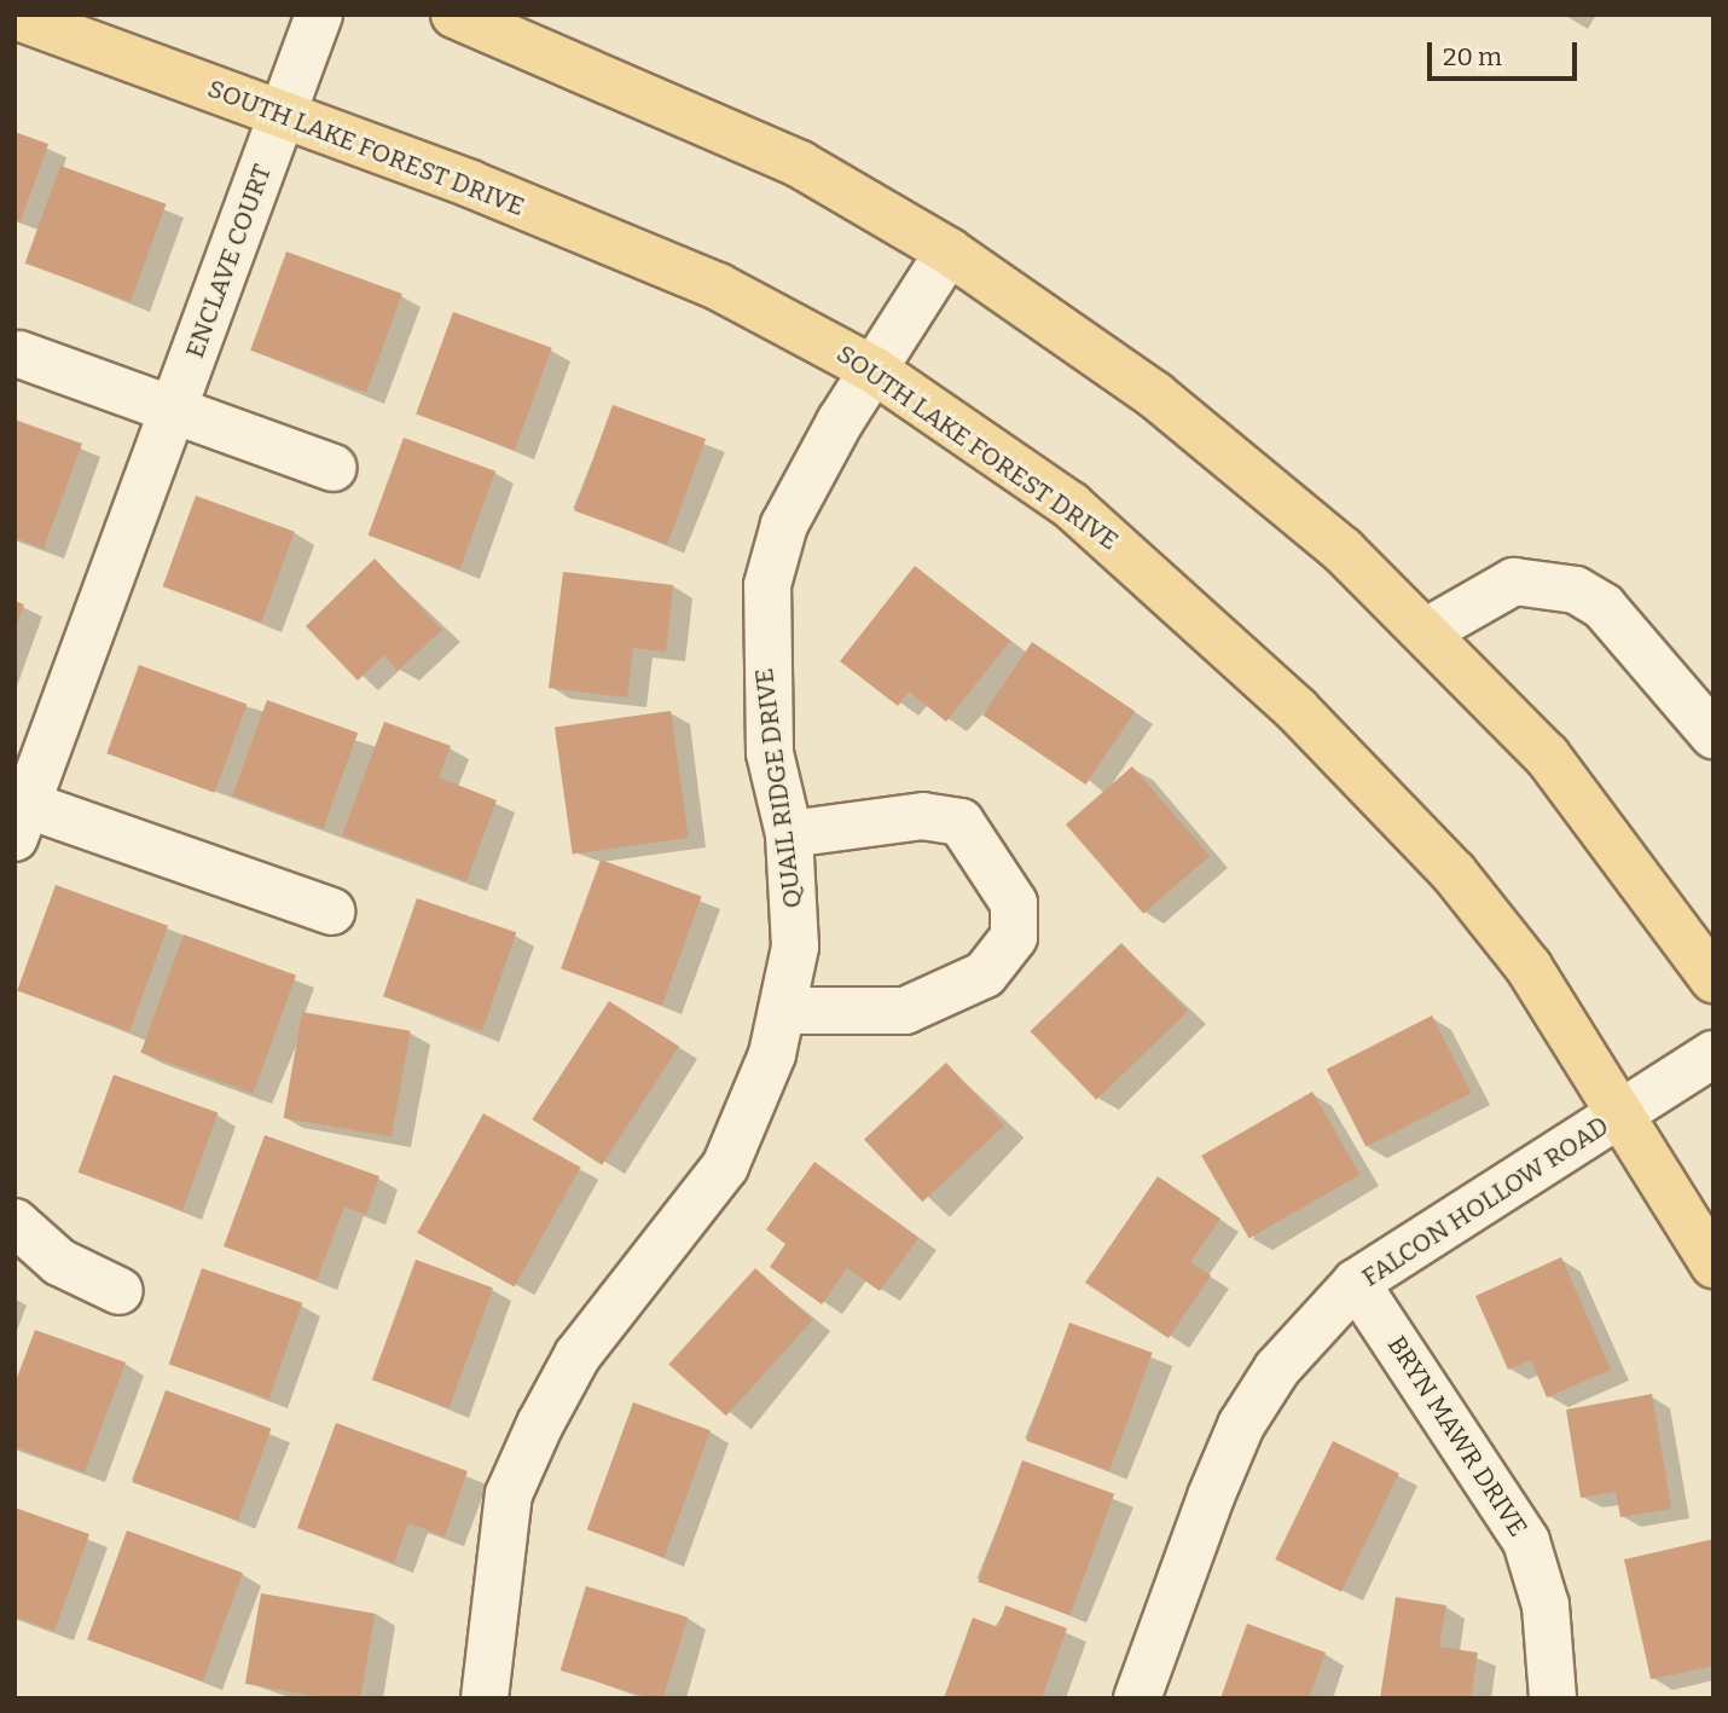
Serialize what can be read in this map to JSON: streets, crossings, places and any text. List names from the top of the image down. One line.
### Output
{"streets":{"main road":["SOUTH LAKE FOREST DRIVE"],"street":["ENCLAVE COURT","QUAIL RIDGE DRIVE","FALCON HOLLOW ROAD","BRYN MAWR DRIVE"]},"crossings":[["SOUTH LAKE FOREST DRIVE","ENCLAVE COURT"],["SOUTH LAKE FOREST DRIVE","QUAIL RIDGE DRIVE"],["SOUTH LAKE FOREST DRIVE","FALCON HOLLOW ROAD"],["FALCON HOLLOW ROAD","BRYN MAWR DRIVE"]],"scale_bar":"20 m"}
